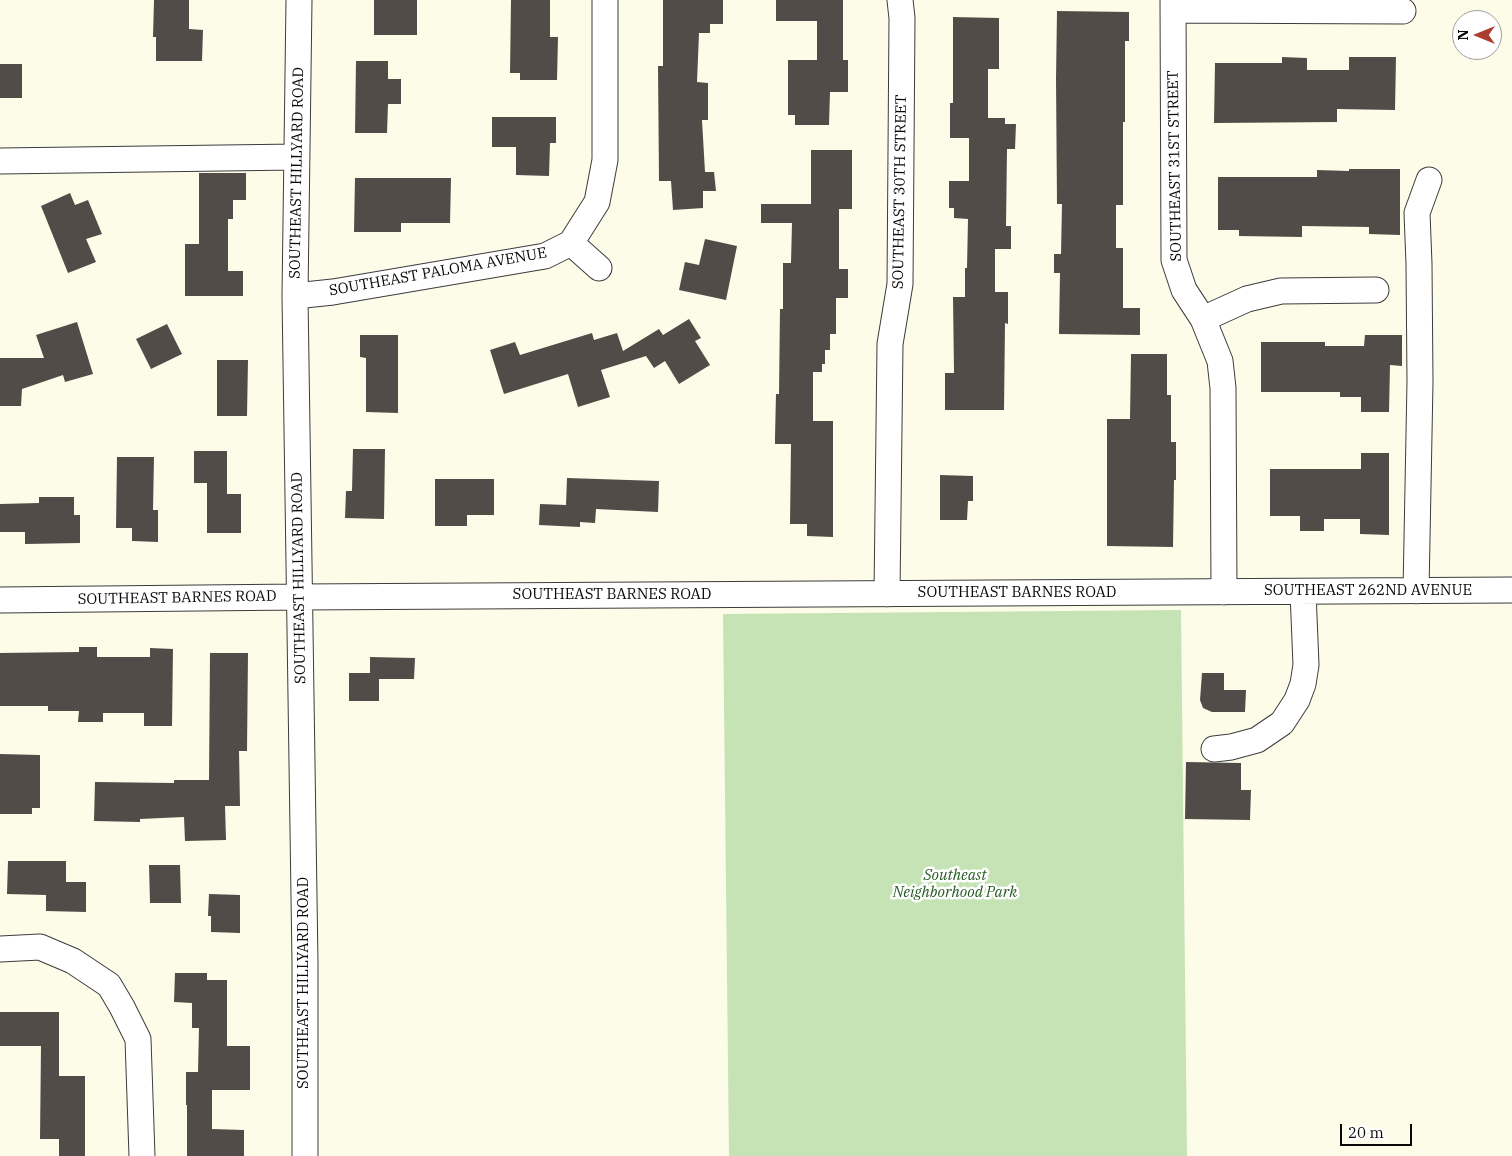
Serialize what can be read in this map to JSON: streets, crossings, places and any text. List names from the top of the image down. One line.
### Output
{"streets":{"street":["SOUTHEAST 31ST STREET","SOUTHEAST HILLYARD ROAD","SOUTHEAST 30TH STREET","SOUTHEAST PALOMA AVENUE","SOUTHEAST 262ND AVENUE","SOUTHEAST BARNES ROAD"]},"crossings":[["SOUTHEAST 31ST STREET","SOUTHEAST 262ND AVENUE"],["SOUTHEAST 31ST STREET","SOUTHEAST BARNES ROAD"],["SOUTHEAST HILLYARD ROAD","SOUTHEAST PALOMA AVENUE"],["SOUTHEAST HILLYARD ROAD","SOUTHEAST BARNES ROAD"],["SOUTHEAST 30TH STREET","SOUTHEAST BARNES ROAD"],["SOUTHEAST 262ND AVENUE","SOUTHEAST BARNES ROAD"]],"parks":["Southeast Neighborhood Park"],"scale_bar":"20 m","north":"left"}
